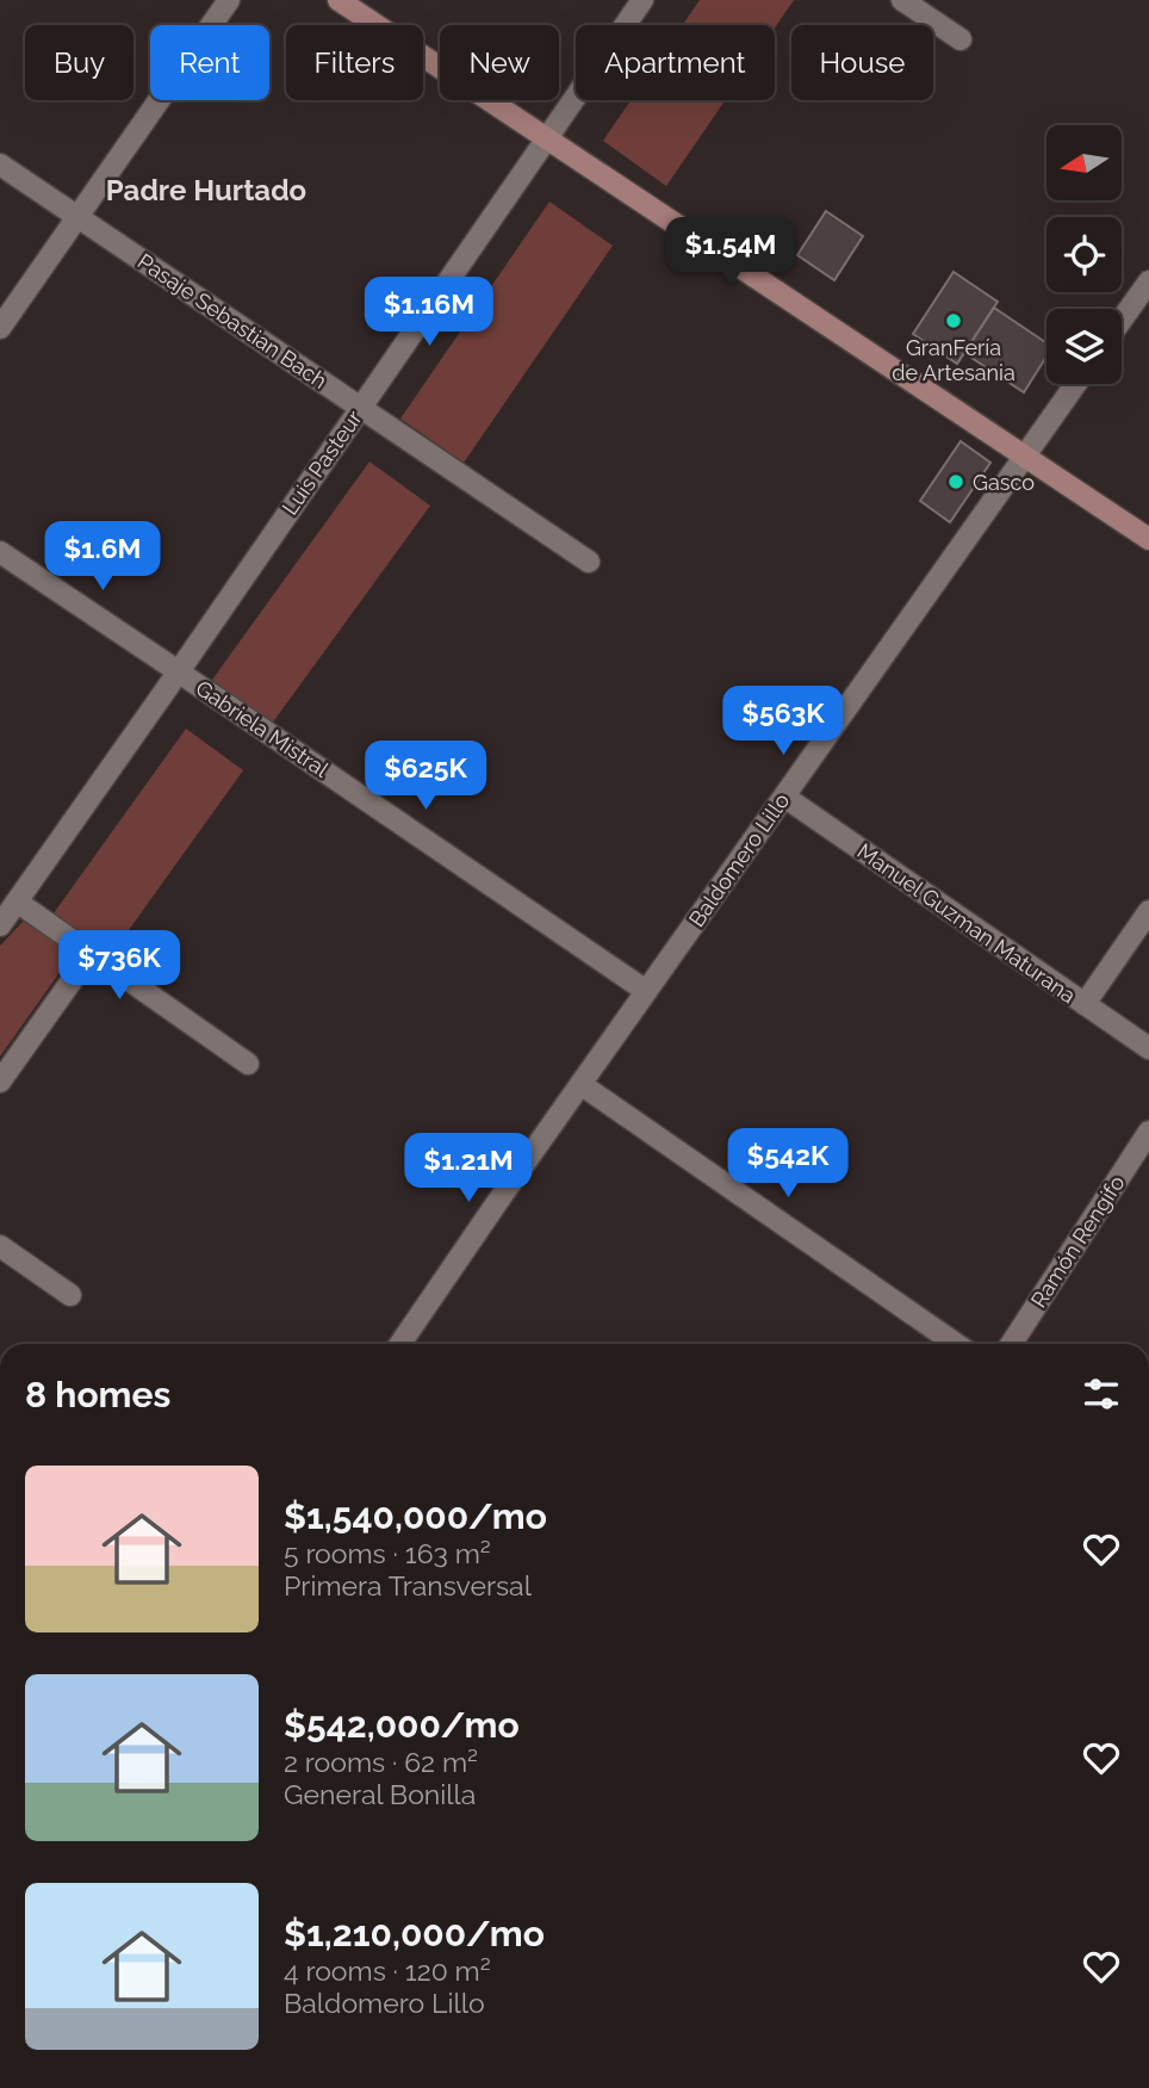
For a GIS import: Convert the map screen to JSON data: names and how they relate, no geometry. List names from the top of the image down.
{
  "streets": {
    "street": [
      "Pasaje Sebastian Bach",
      "Luis Pasteur",
      "Gabriela Mistral",
      "Baldomero Lillo",
      "Manuel Guzman Maturana",
      "Ramón Rengifo"
    ]
  },
  "crossings": [
    ["Pasaje Sebastian Bach", "Luis Pasteur"],
    ["Luis Pasteur", "Gabriela Mistral"],
    ["Gabriela Mistral", "Baldomero Lillo"],
    ["Baldomero Lillo", "Manuel Guzman Maturana"]
  ],
  "districts": ["Padre Hurtado"],
  "places": ["GranFería de Artesania", "Gasco"],
  "north": "left",
  "page": {
    "chip": [
      "Buy",
      "Rent",
      "Filters",
      "New",
      "Apartment",
      "House"
    ],
    "price": [
      "$1.54M",
      "$1.16M",
      "$1.6M",
      "$563K",
      "$625K",
      "$736K",
      "$542K",
      "$1.21M"
    ],
    "heading": "8 homes",
    "list": [
      {
        "name": "$1,540,000/mo",
        "note": "5 rooms · 163 m² · Primera Transversal"
      },
      {
        "name": "$542,000/mo",
        "note": "2 rooms · 62 m² · General Bonilla"
      },
      {
        "name": "$1,210,000/mo",
        "note": "4 rooms · 120 m² · Baldomero Lillo"
      }
    ]
  }
}
